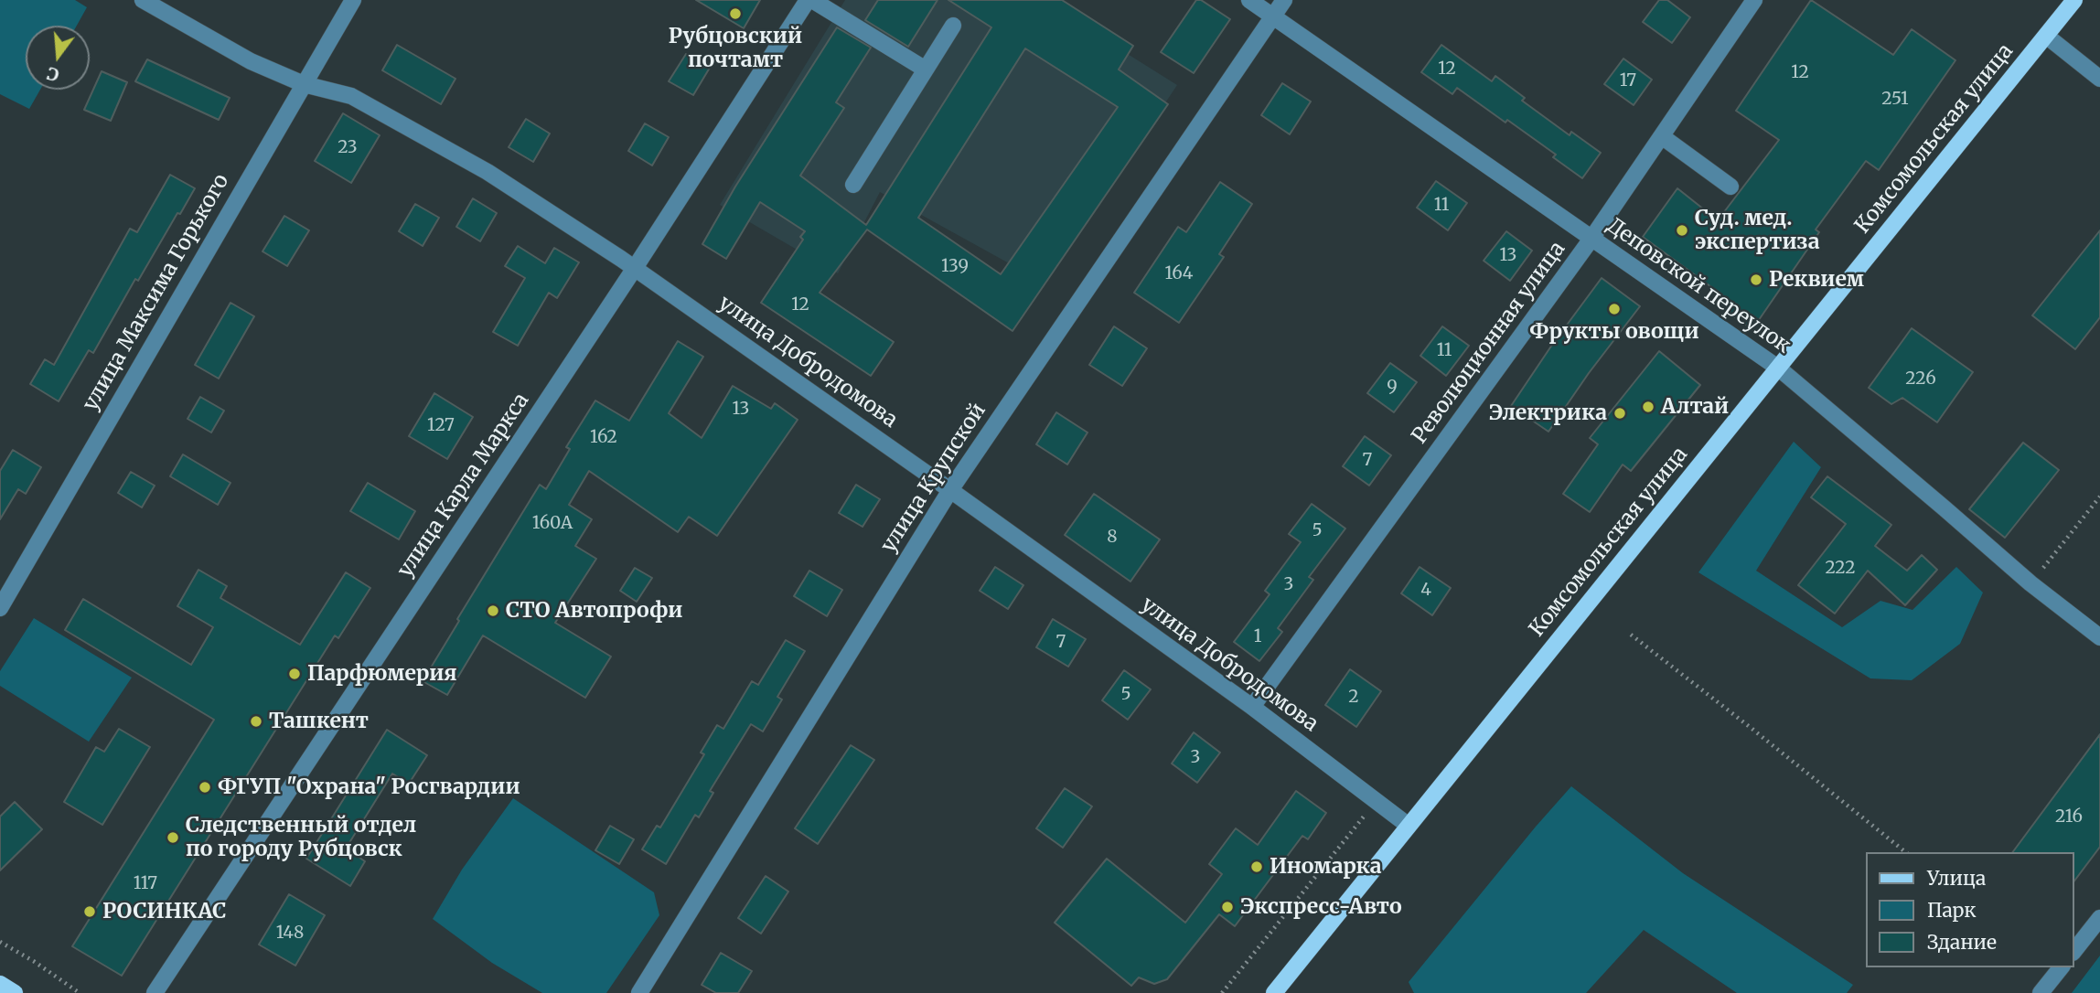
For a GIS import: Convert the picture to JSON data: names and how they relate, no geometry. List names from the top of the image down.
{
  "streets": {
    "main road": ["Комсомольская улица"],
    "street": [
      "Деповской переулок",
      "улица Максима Горького",
      "Революционная улица",
      "улица Добродомова",
      "улица Крупской",
      "улица Карла Маркса"
    ]
  },
  "crossings": [
    ["Комсомольская улица", "Деповской переулок"],
    ["Комсомольская улица", "улица Добродомова"],
    ["Деповской переулок", "Революционная улица"],
    ["Деповской переулок", "улица Крупской"],
    ["улица Максима Горького", "улица Добродомова"],
    ["Революционная улица", "улица Добродомова"],
    ["улица Добродомова", "улица Крупской"],
    ["улица Добродомова", "улица Карла Маркса"]
  ],
  "places": [
    "Рубцовский почтамт",
    "Суд. мед. экспертиза",
    "Реквием",
    "Фрукты овощи",
    "Алтай",
    "Электрика",
    "СТО Автопрофи",
    "Парфюмерия",
    "Ташкент",
    "ФГУП \"Охрана\" Росгвардии",
    "Следственный отдел по городу Рубцовск",
    "Иномарка",
    "Экспресс-Авто",
    "РОСИНКАС"
  ],
  "house_numbers": [
    "12",
    "12",
    "17",
    "251",
    "23",
    "11",
    "13",
    "139",
    "164",
    "12",
    "11",
    "226",
    "9",
    "13",
    "127",
    "162",
    "7",
    "160А",
    "5",
    "8",
    "222",
    "3",
    "4",
    "1",
    "7",
    "5",
    "2",
    "3",
    "216",
    "117",
    "148"
  ],
  "legend": ["Улица", "Парк", "Здание"],
  "north": "bottom"
}
